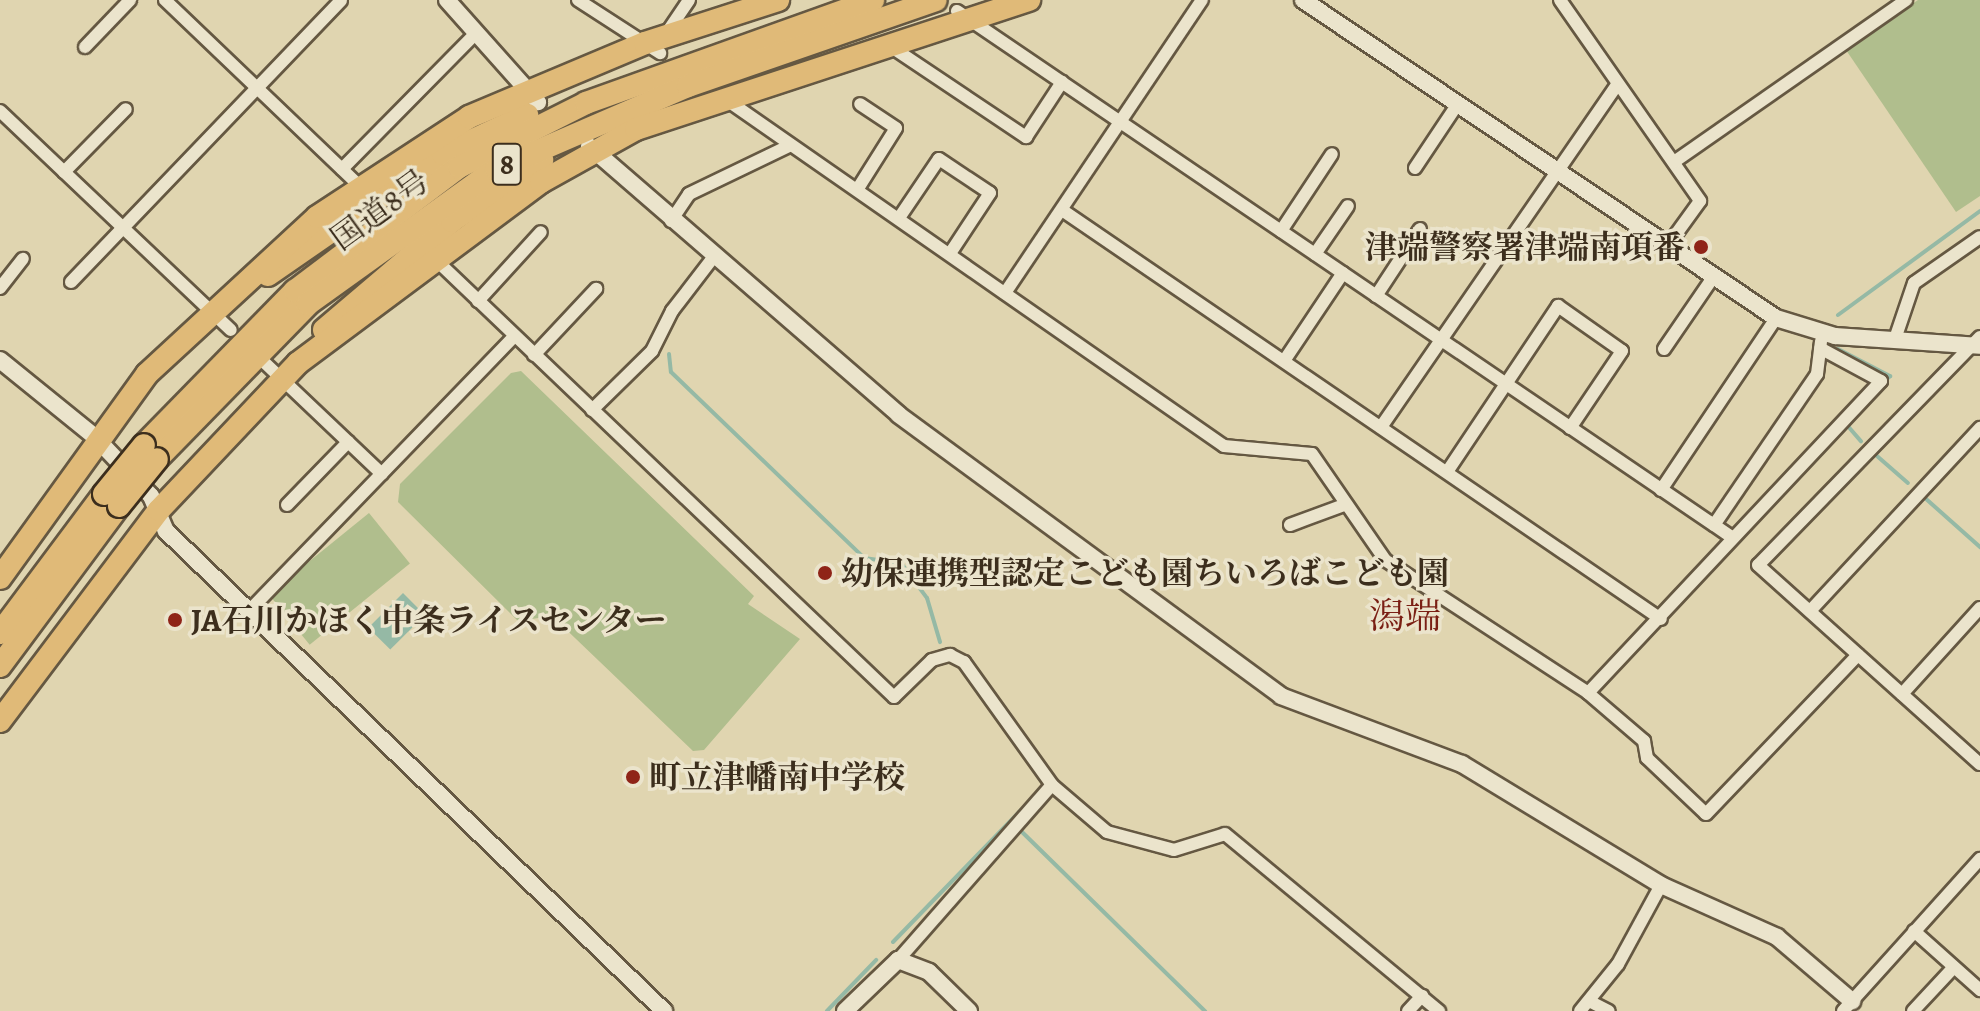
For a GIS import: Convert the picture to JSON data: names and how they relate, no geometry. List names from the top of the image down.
{
  "streets": {
    "highway": ["8", "国道8号"]
  },
  "crossings": [
    ["8", "国道8号"]
  ],
  "districts": ["潟端"],
  "places": [
    "津端警察署津端南項番",
    "幼保連携型認定こども園ちいろばこども園",
    "JA石川かほく中条ライスセンター",
    "町立津幡南中学校"
  ]
}
